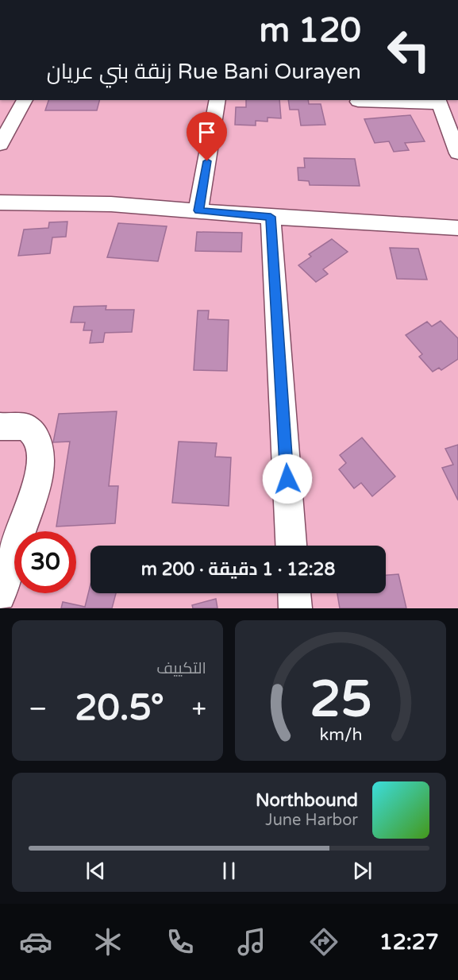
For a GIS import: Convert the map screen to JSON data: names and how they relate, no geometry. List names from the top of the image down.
{
  "page": {
    "turn": ["120 m", "Rue Bani Ourayen زنقة بني عريان"],
    "limit": "30",
    "trip": "12:28 · 1 دقيقة · 200 m",
    "tile": "التكييف",
    "heat": ["−", "20.5°", "+"],
    "song": ["Northbound", "June Harbor"],
    "tabs": "12:27",
    "gauge": ["25", "km/h"]
  }
}
